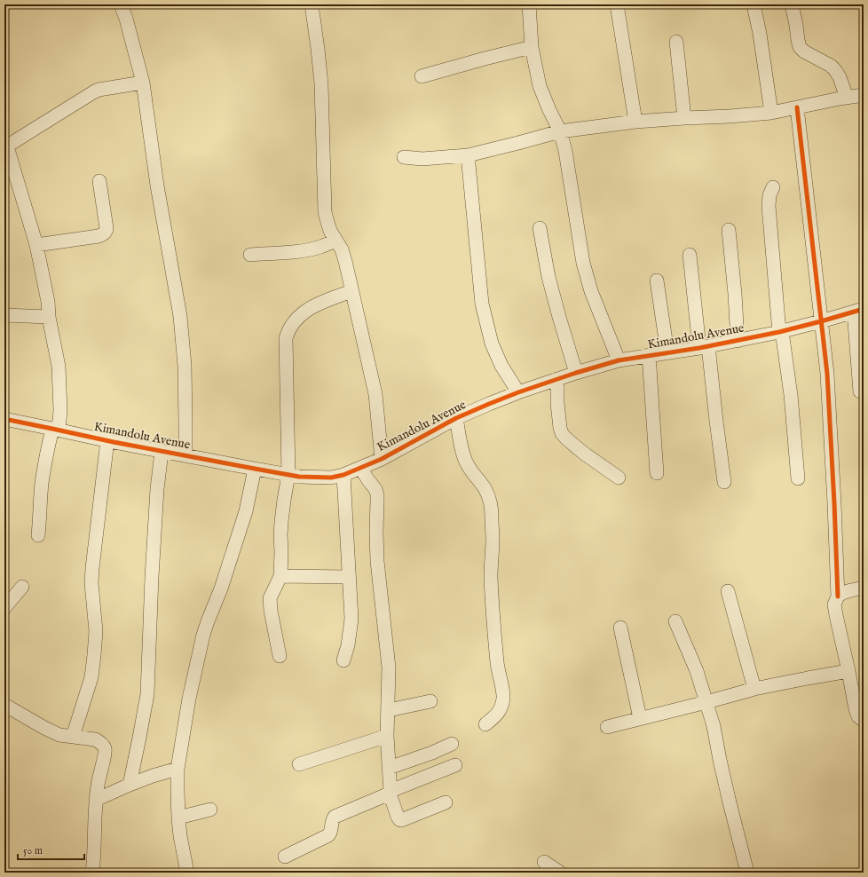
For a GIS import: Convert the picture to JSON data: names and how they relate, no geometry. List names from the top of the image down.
{
  "streets": {
    "street": ["Kimandolu Avenue"]
  },
  "scale_bar": "50 m"
}
